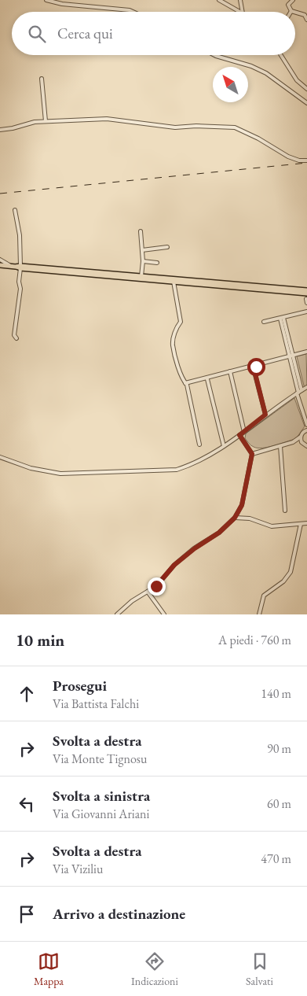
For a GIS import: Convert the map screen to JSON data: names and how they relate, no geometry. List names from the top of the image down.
{
  "north": "top left",
  "page": {
    "search": "Cerca qui",
    "heading": ["10 min", "A piedi · 760 m"],
    "list": [
      ["Prosegui", "Via Battista Falchi", "140 m"],
      ["Svolta a destra", "Via Monte Tignosu", "90 m"],
      ["Svolta a sinistra", "Via Giovanni Ariani", "60 m"],
      ["Svolta a destra", "Via Viziliu", "470 m"],
      "Arrivo a destinazione"
    ],
    "nav": ["Mappa", "Indicazioni", "Salvati"]
  }
}
